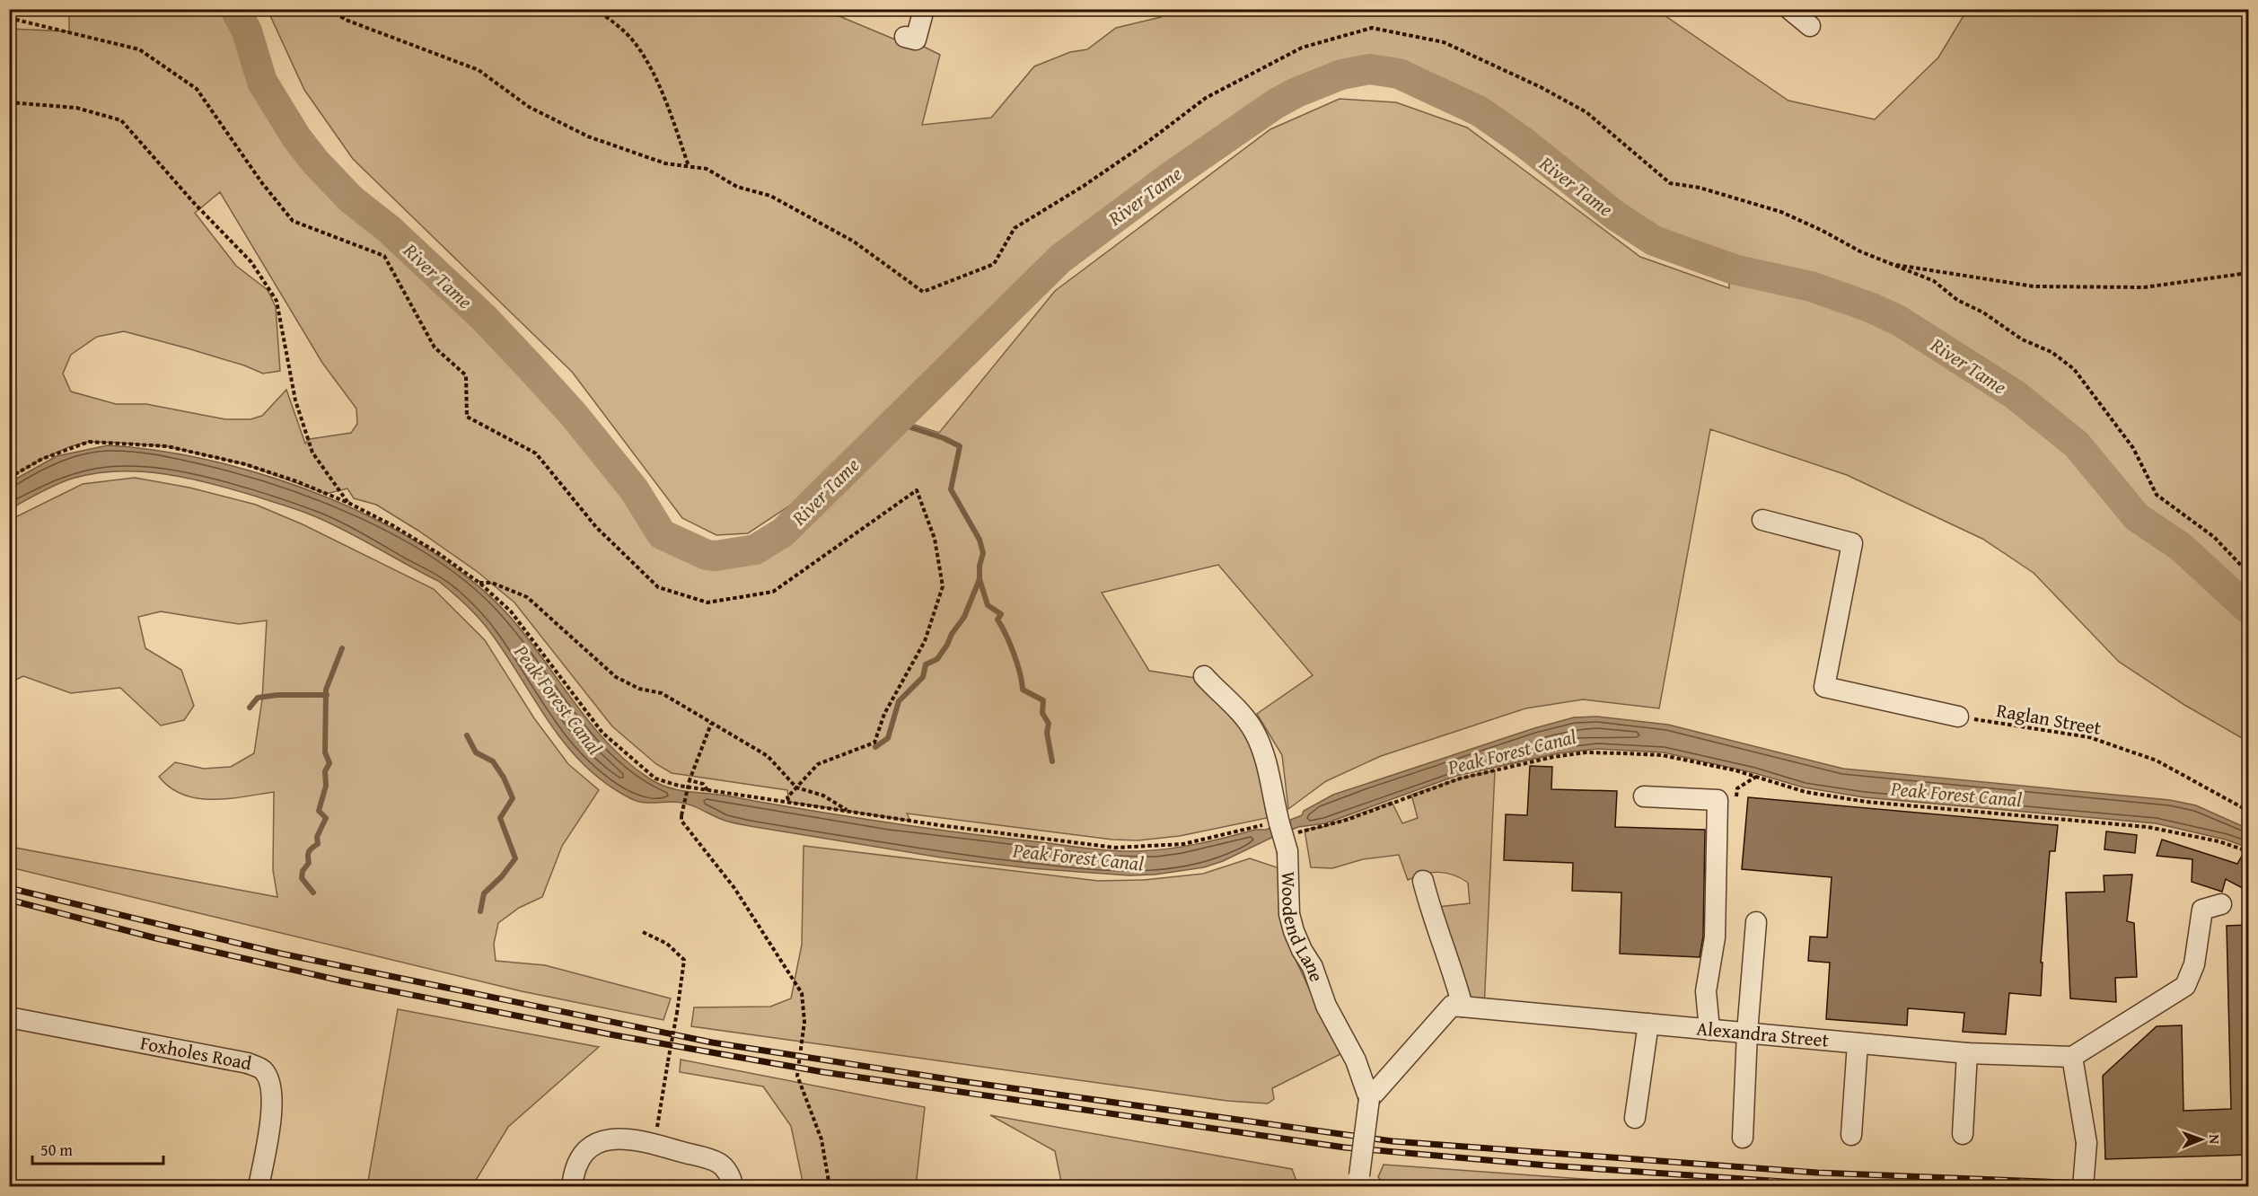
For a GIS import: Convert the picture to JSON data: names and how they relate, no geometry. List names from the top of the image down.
{
  "streets": {
    "street": ["Woodend Lane", "Alexandra Street", "Foxholes Road"],
    "path": ["Raglan Street"]
  },
  "water": ["River Tame", "Peak Forest Canal"],
  "scale_bar": "50 m",
  "north": "right"
}
